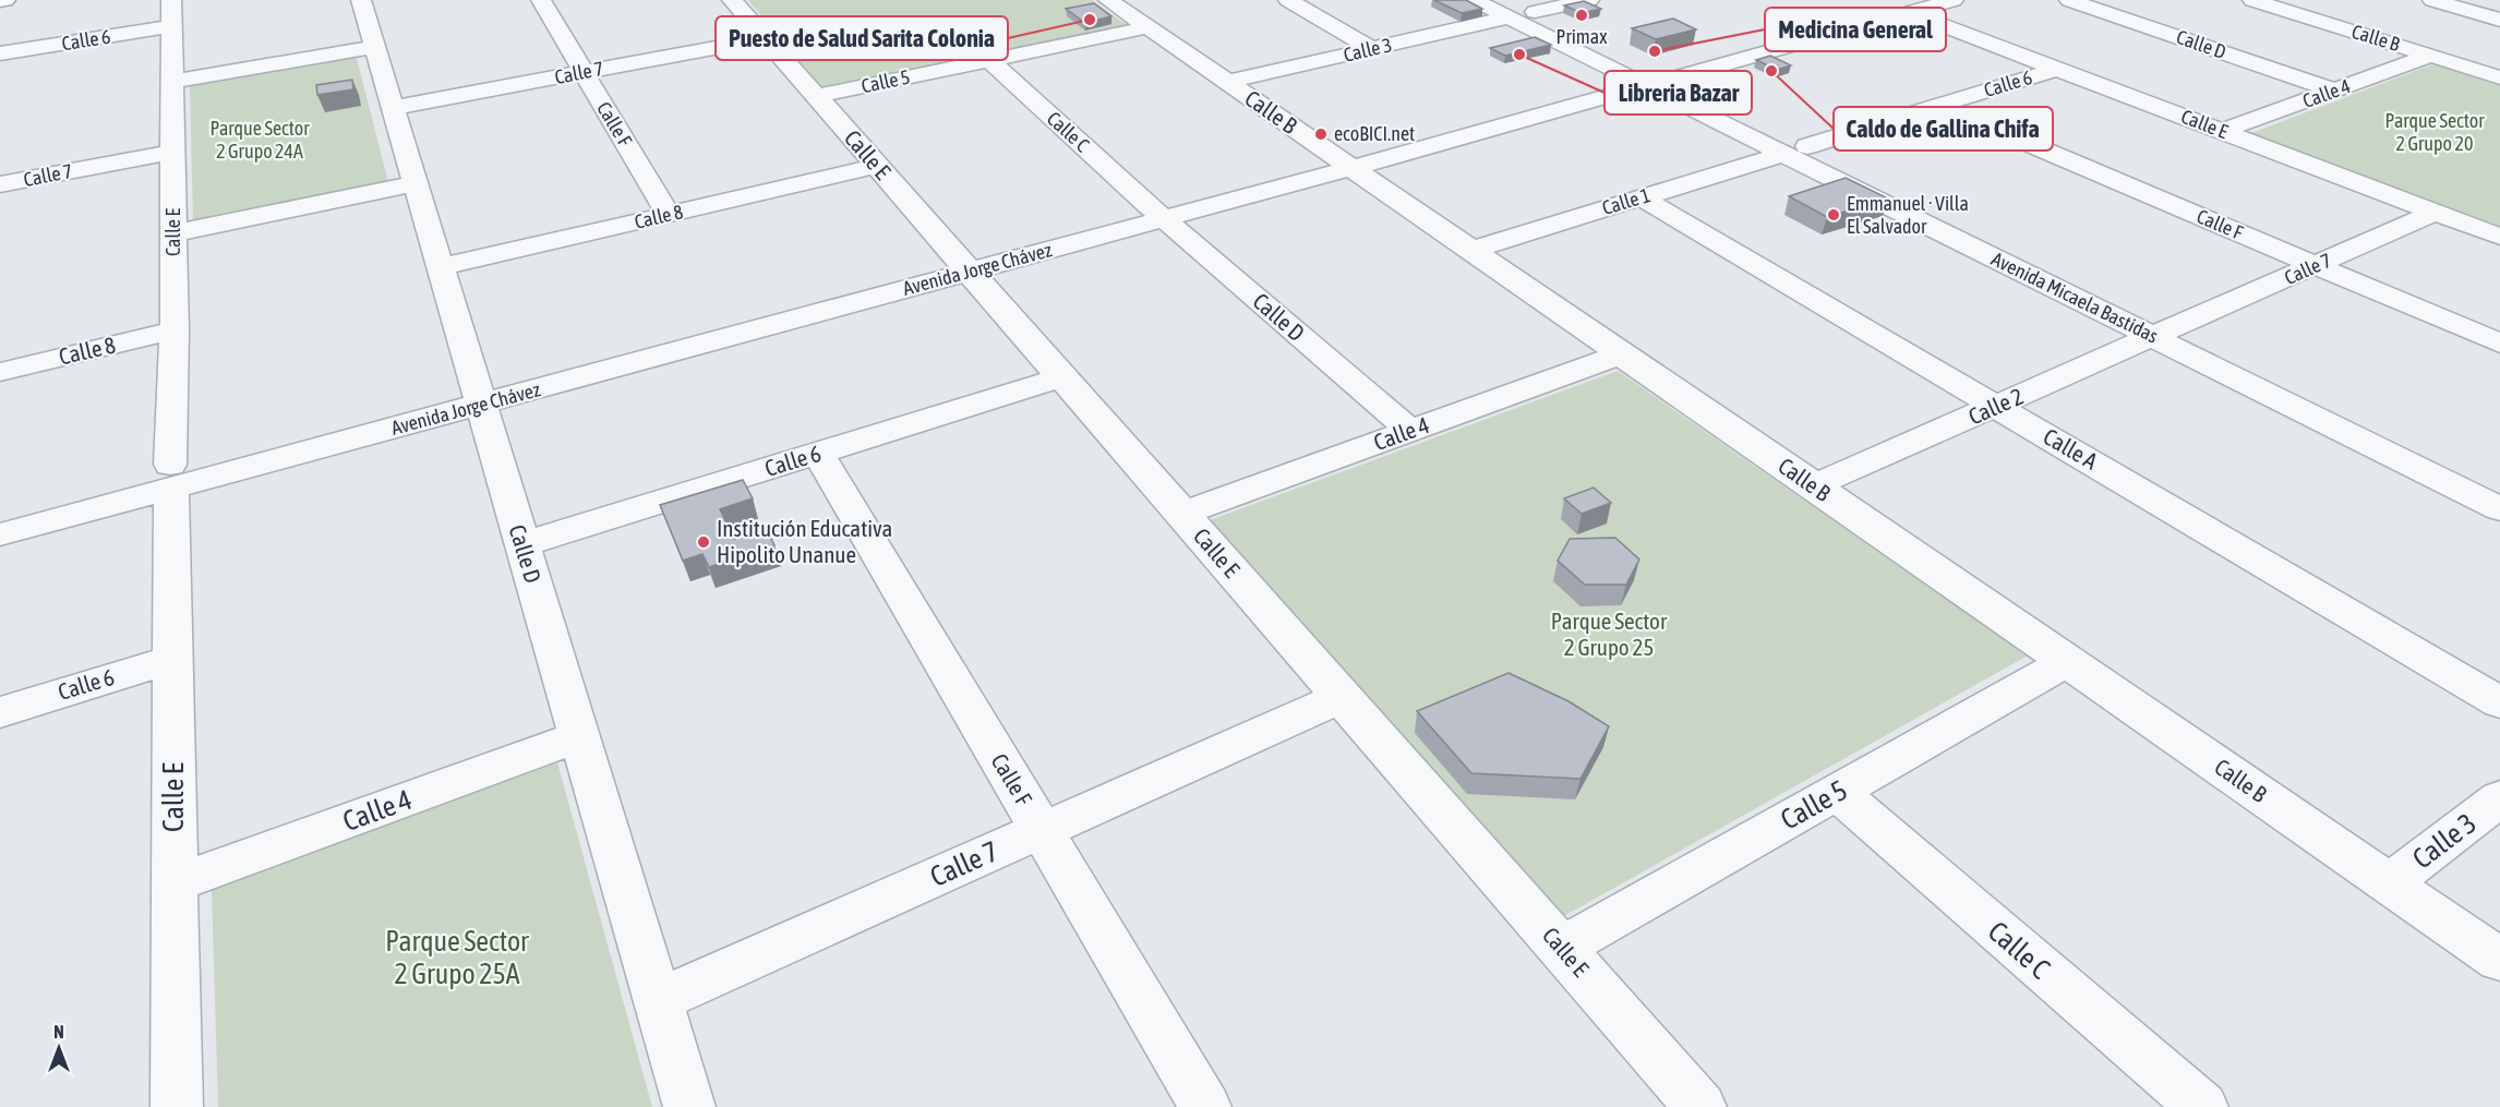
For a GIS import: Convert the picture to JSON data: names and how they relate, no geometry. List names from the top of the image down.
{
  "streets": {
    "street": [
      "Calle B",
      "Calle 6",
      "Calle D",
      "Calle 3",
      "Calle 7",
      "Calle 5",
      "Calle 4",
      "Calle F",
      "Calle E",
      "Calle C",
      "Calle 1",
      "Calle 8",
      "Avenida Jorge Chávez",
      "Avenida Micaela Bastidas",
      "Calle 2",
      "Calle A"
    ]
  },
  "crossings": [
    ["Calle B", "Calle 3"],
    ["Calle B", "Calle 5"],
    ["Calle B", "Calle 4"],
    ["Calle B", "Calle 1"],
    ["Calle B", "Avenida Jorge Chávez"],
    ["Calle B", "Calle 2"],
    ["Calle 6", "Calle D"],
    ["Calle 6", "Calle F"],
    ["Calle 6", "Calle E"],
    ["Calle 6", "Calle 1"],
    ["Calle 6", "Avenida Micaela Bastidas"],
    ["Calle D", "Calle 7"],
    ["Calle D", "Calle 4"],
    ["Calle D", "Calle C"],
    ["Calle D", "Calle 8"],
    ["Calle D", "Avenida Jorge Chávez"],
    ["Calle 3", "Avenida Micaela Bastidas"],
    ["Calle 7", "Calle F"],
    ["Calle 7", "Calle E"],
    ["Calle 7", "Avenida Micaela Bastidas"],
    ["Calle 7", "Calle 2"],
    ["Calle 5", "Calle E"],
    ["Calle 5", "Calle C"],
    ["Calle 4", "Calle E"],
    ["Calle F", "Calle 8"],
    ["Calle E", "Calle 8"],
    ["Calle E", "Avenida Jorge Chávez"],
    ["Calle C", "Avenida Jorge Chávez"],
    ["Calle 1", "Avenida Micaela Bastidas"],
    ["Calle 1", "Calle A"],
    ["Avenida Jorge Chávez", "Avenida Micaela Bastidas"],
    ["Avenida Micaela Bastidas", "Calle 2"],
    ["Calle 2", "Calle A"]
  ],
  "parks": [
    "Parque Sector 2 Grupo 20",
    "Parque Sector 2 Grupo 24A",
    "Parque Sector 2 Grupo 25",
    "Parque Sector 2 Grupo 25A"
  ],
  "places": [
    "Primax",
    "Puesto de Salud Sarita Colonia",
    "Medicina General",
    "Libreria Bazar",
    "Caldo de Gallina Chifa",
    "ecoBICI.net",
    "Emmanuel · Villa El Salvador",
    "Institución Educativa Hipolito Unanue"
  ],
  "north": "top"
}
